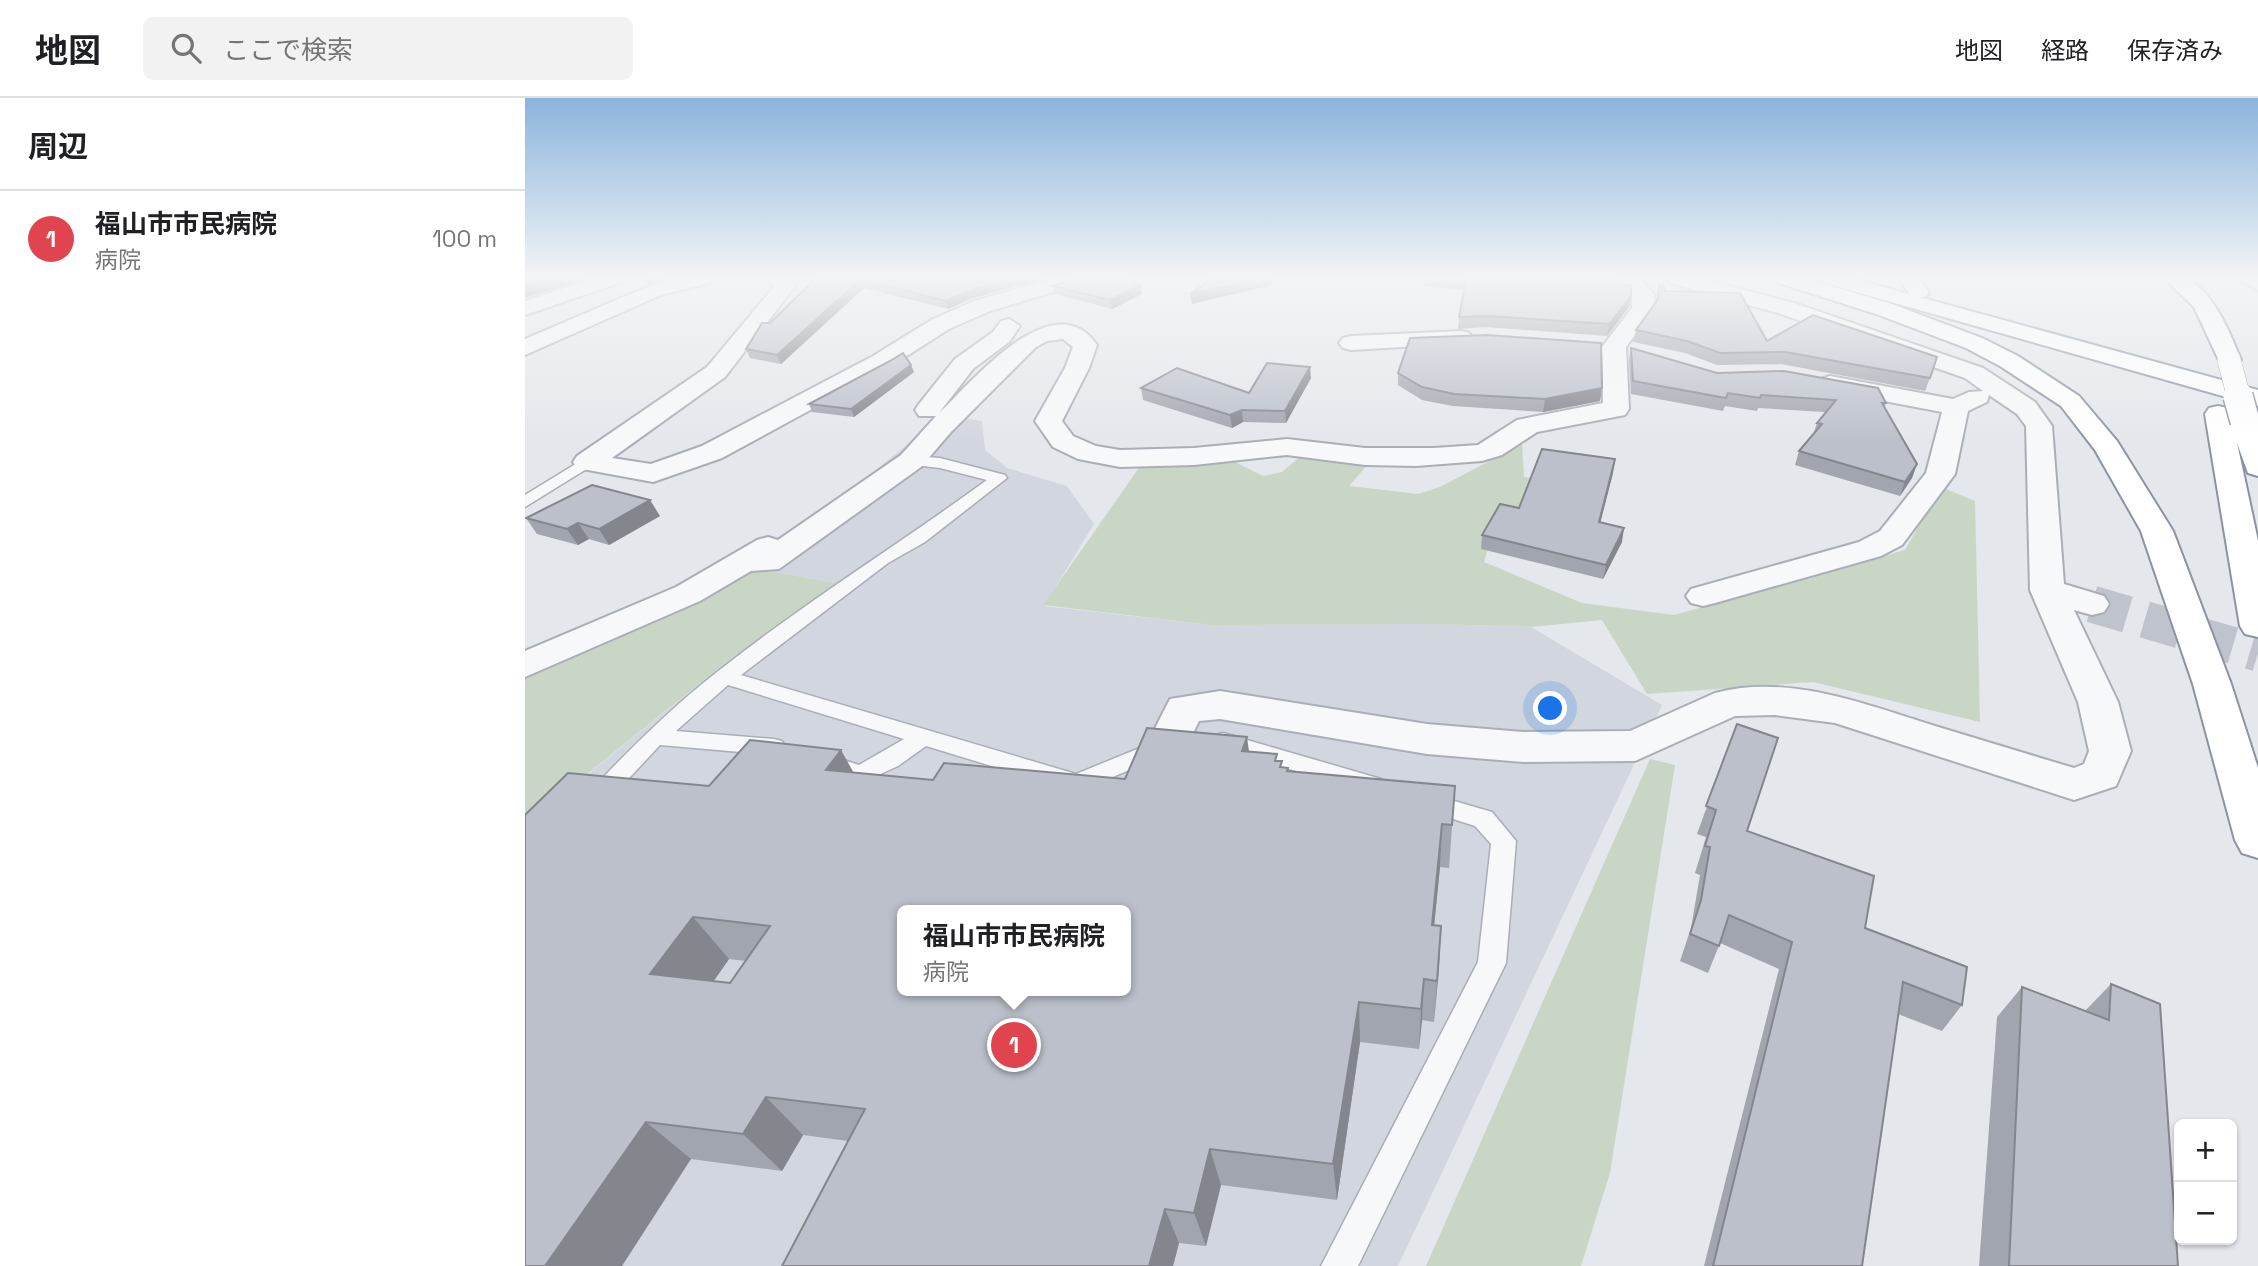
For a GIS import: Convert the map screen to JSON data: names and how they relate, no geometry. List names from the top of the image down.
{
  "page": {
    "header": "地図",
    "search": "ここで検索",
    "nav": ["地図", "経路", "保存済み"],
    "heading": "周辺",
    "list": [
      {
        "mark": "1",
        "name": "福山市市民病院",
        "note": "病院",
        "value": "100 m"
      }
    ],
    "popup": ["福山市市民病院", "病院"],
    "pins": "1",
    "map_buttons": ["+", "−"]
  }
}
